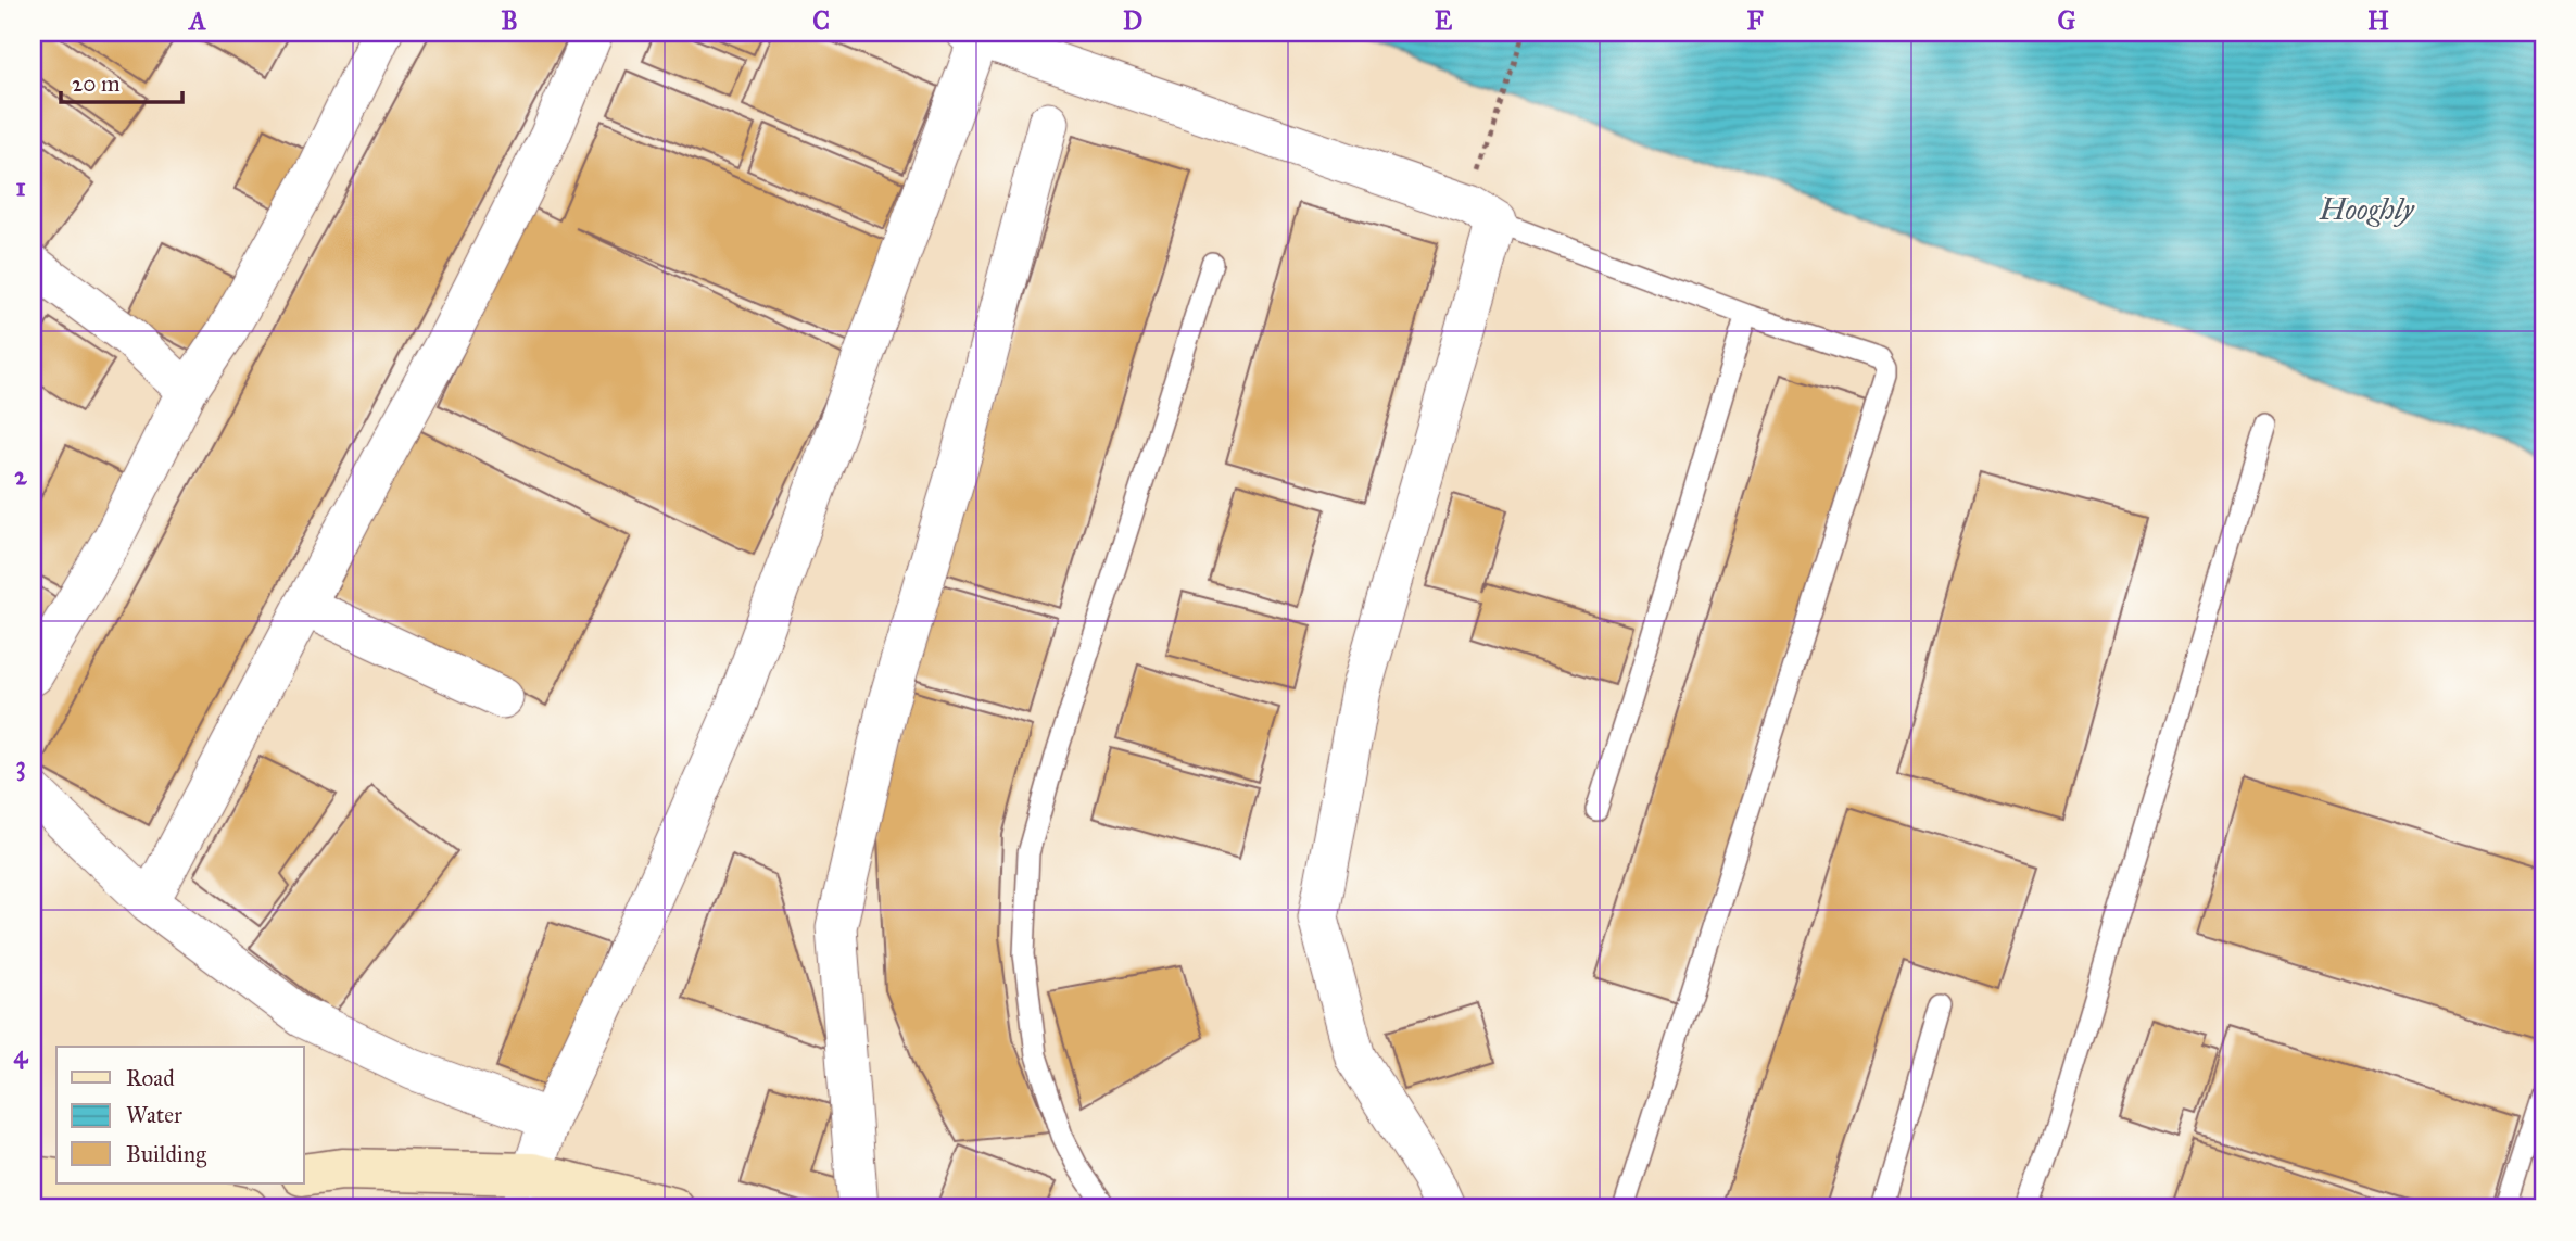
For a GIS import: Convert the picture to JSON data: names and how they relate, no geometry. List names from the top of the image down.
{
  "water": ["Hooghly"],
  "legend": ["Road", "Water", "Building"],
  "scale_bar": "20 m",
  "grid": {
    "columns": [
      "A",
      "B",
      "C",
      "D",
      "E",
      "F",
      "G",
      "H"
    ],
    "rows": [
      "1",
      "2",
      "3",
      "4"
    ]
  }
}
